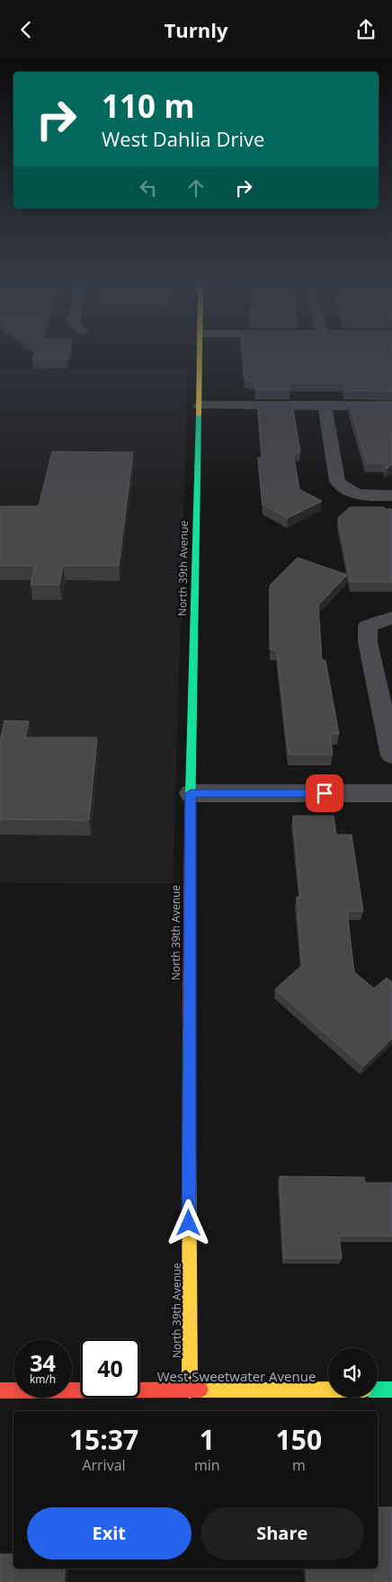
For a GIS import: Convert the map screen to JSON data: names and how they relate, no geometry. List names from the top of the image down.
{
  "streets": {
    "street": ["North 39th Avenue", "West Sweetwater Avenue"]
  },
  "crossings": [
    ["North 39th Avenue", "West Sweetwater Avenue"]
  ],
  "page": {
    "header": "Turnly",
    "turn": ["110 m", "West Dahlia Drive"],
    "speed": "34 km/h",
    "limit": "40",
    "eta": [
      "15:37",
      "Arrival",
      "1",
      "min",
      "150",
      "m"
    ],
    "buttons": ["Exit", "Share"]
  }
}
